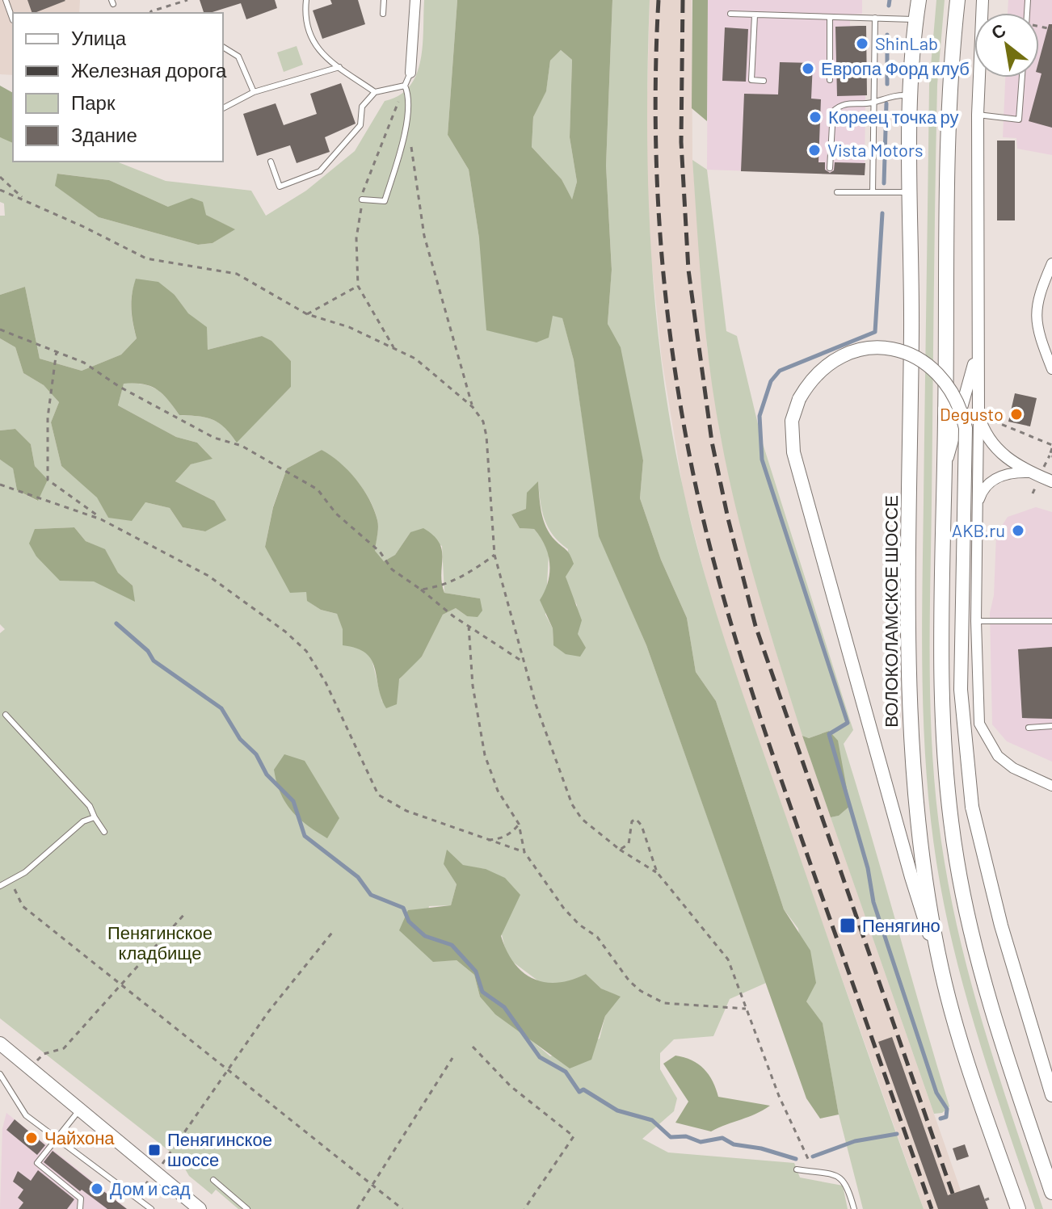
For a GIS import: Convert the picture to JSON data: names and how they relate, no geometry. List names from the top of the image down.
{
  "streets": {
    "main road": ["ВОЛОКОЛАМСКОЕ ШОССЕ"]
  },
  "parks": ["Пенягинское кладбище"],
  "places": {
    "other": [
      "ShinLab",
      "Европа Форд клуб",
      "Кореец точка ру",
      "Vista Motors",
      "Degusto",
      "AKB.ru",
      "Чайхона",
      "Дом и сад"
    ],
    "transit": ["Пенягино", "Пенягинское шоссе"]
  },
  "legend": [
    "Улица",
    "Железная дорога",
    "Парк",
    "Здание"
  ],
  "north": "top left"
}
